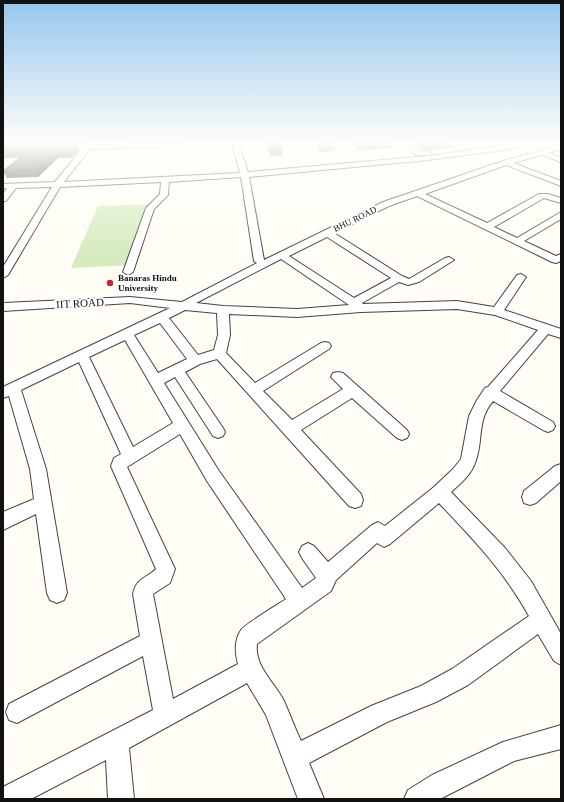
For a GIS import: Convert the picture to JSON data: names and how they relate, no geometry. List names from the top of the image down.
{
  "streets": {
    "street": ["BHU ROAD", "IIT ROAD"]
  },
  "crossings": [
    ["BHU ROAD", "IIT ROAD"]
  ],
  "places": ["Banaras Hindu University"]
}
